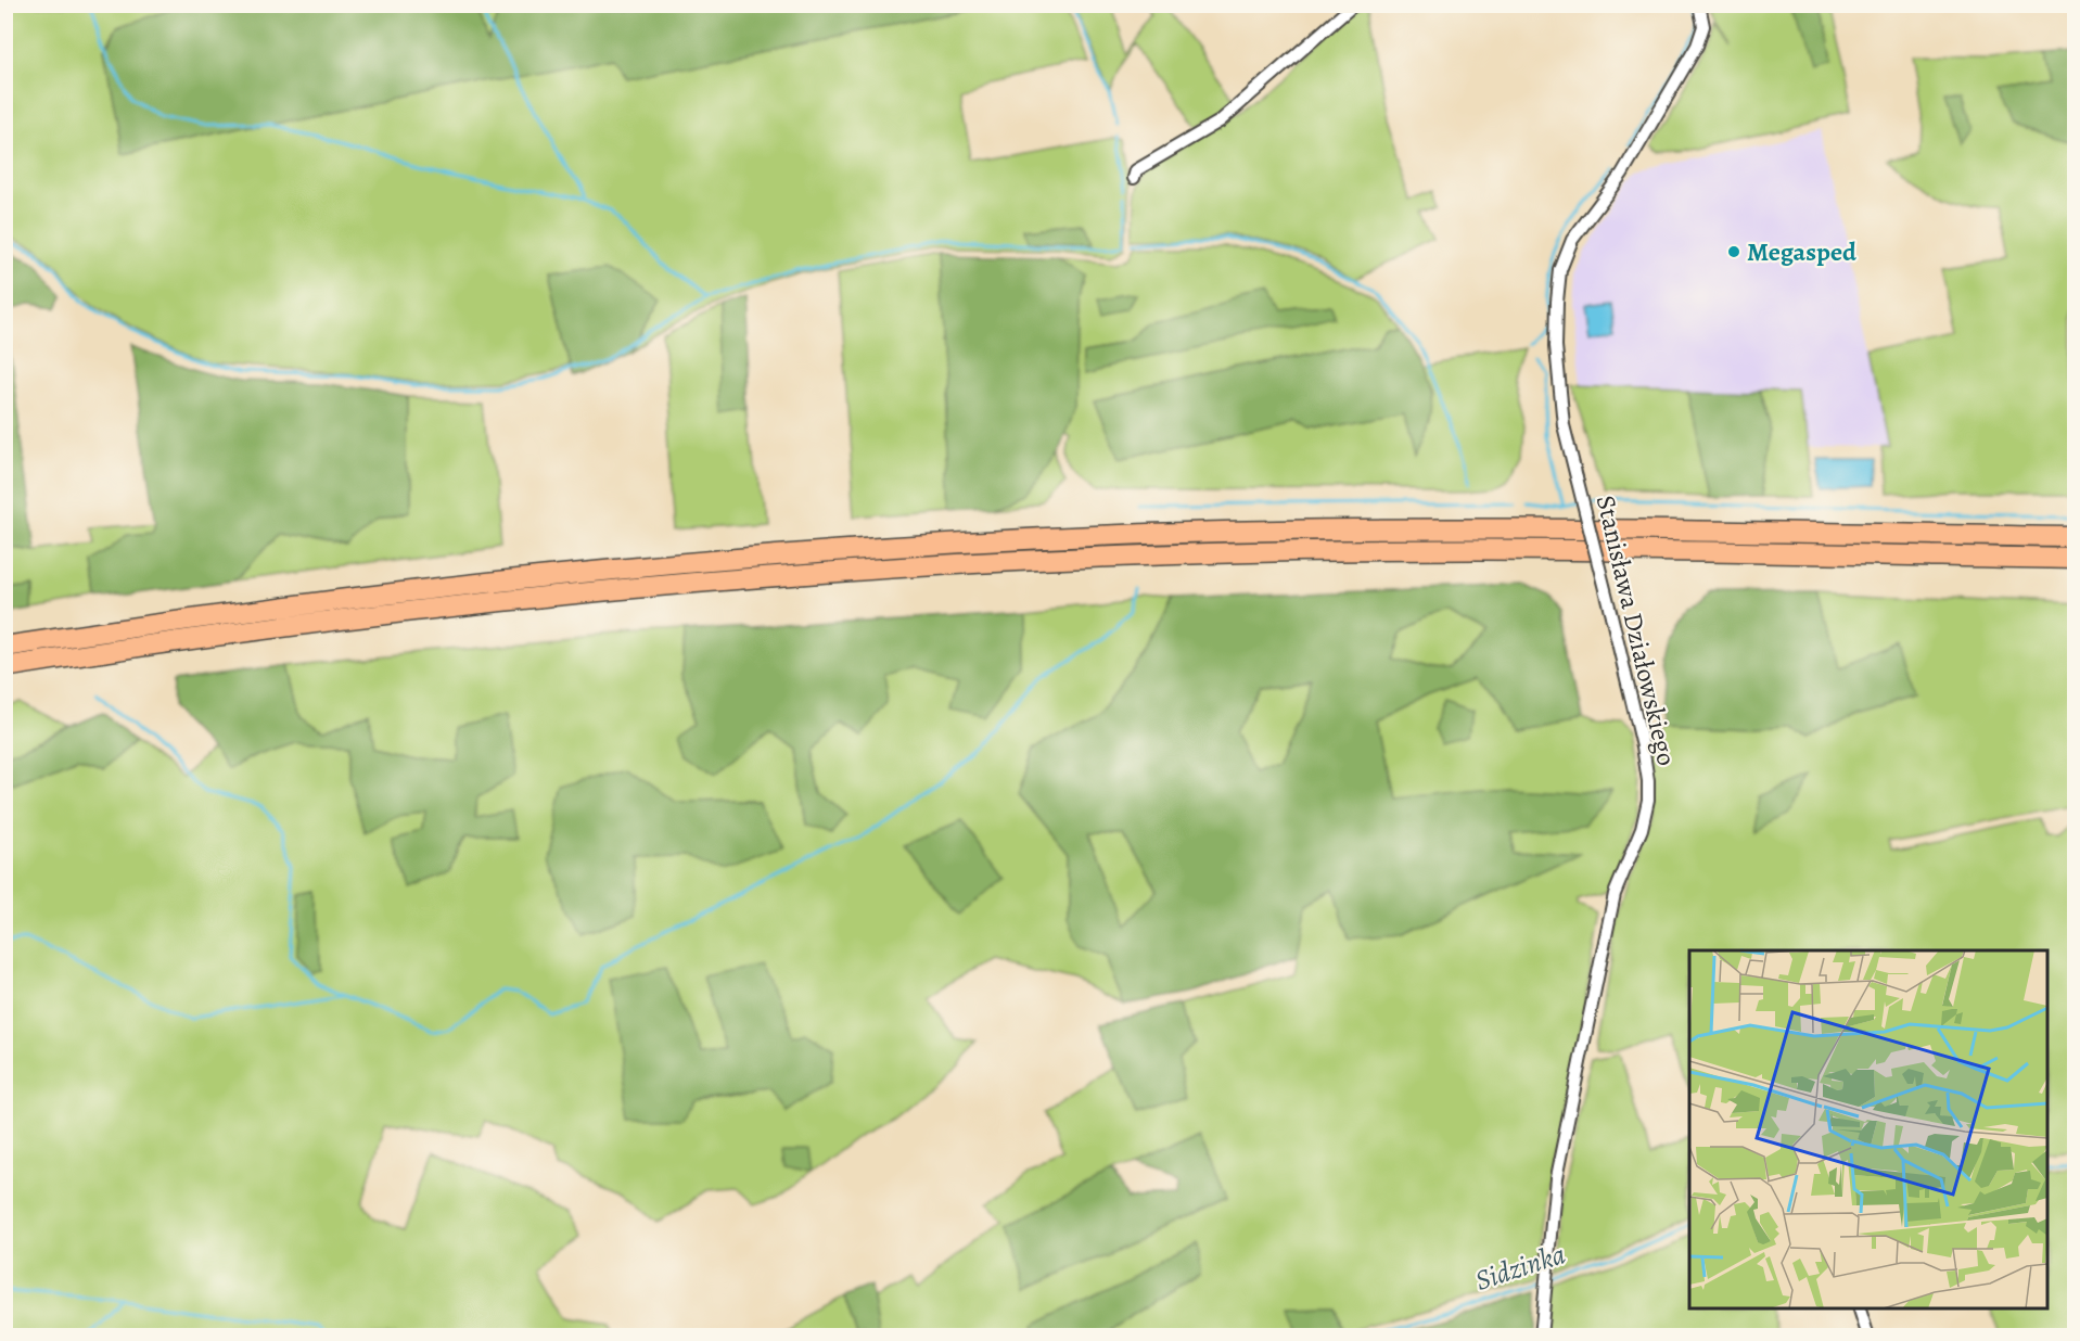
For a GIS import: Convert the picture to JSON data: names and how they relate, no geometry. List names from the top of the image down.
{
  "streets": {
    "street": ["Stanisława Działowskiego"]
  },
  "water": ["Sidzinka"],
  "places": ["Megasped"]
}
